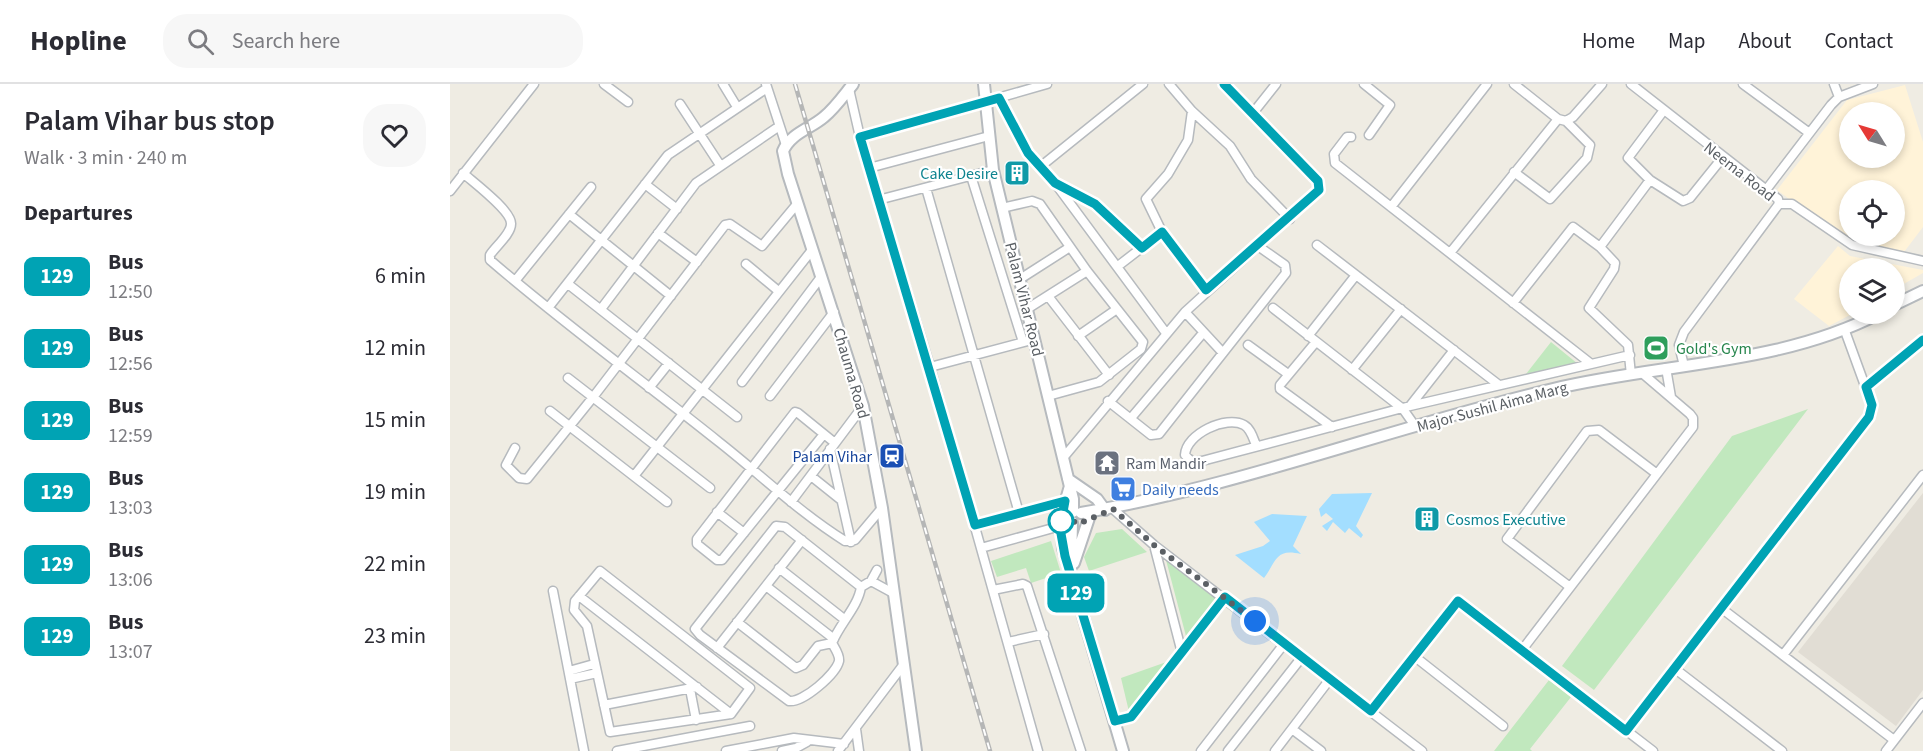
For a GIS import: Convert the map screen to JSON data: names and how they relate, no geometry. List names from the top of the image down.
{
  "streets": {
    "street": [
      "Neema Road",
      "Palam Vihar Road",
      "Chauma Road",
      "Major Sushil Aima Marg"
    ]
  },
  "crossings": [
    ["Palam Vihar Road", "Major Sushil Aima Marg"]
  ],
  "places": {
    "building": ["Cake Desire", "Cosmos Executive"],
    "sports": ["Gold's Gym"],
    "station": ["Palam Vihar"],
    "temple": ["Ram Mandir"],
    "supermarket": ["Daily needs"]
  },
  "lines": ["bus line 129"],
  "north": "top left",
  "page": {
    "header": "Hopline",
    "search": "Search here",
    "nav": [
      "Home",
      "Map",
      "About",
      "Contact"
    ],
    "heading": [
      ["Palam Vihar bus stop", "Walk · 3 min · 240 m"],
      "Departures"
    ],
    "on_map": "129",
    "list": [
      {
        "mark": "129",
        "name": "Bus",
        "note": "12:50",
        "value": "6 min"
      },
      {
        "mark": "129",
        "name": "Bus",
        "note": "12:56",
        "value": "12 min"
      },
      {
        "mark": "129",
        "name": "Bus",
        "note": "12:59",
        "value": "15 min"
      },
      {
        "mark": "129",
        "name": "Bus",
        "note": "13:03",
        "value": "19 min"
      },
      {
        "mark": "129",
        "name": "Bus",
        "note": "13:06",
        "value": "22 min"
      },
      {
        "mark": "129",
        "name": "Bus",
        "note": "13:07",
        "value": "23 min"
      }
    ]
  }
}
